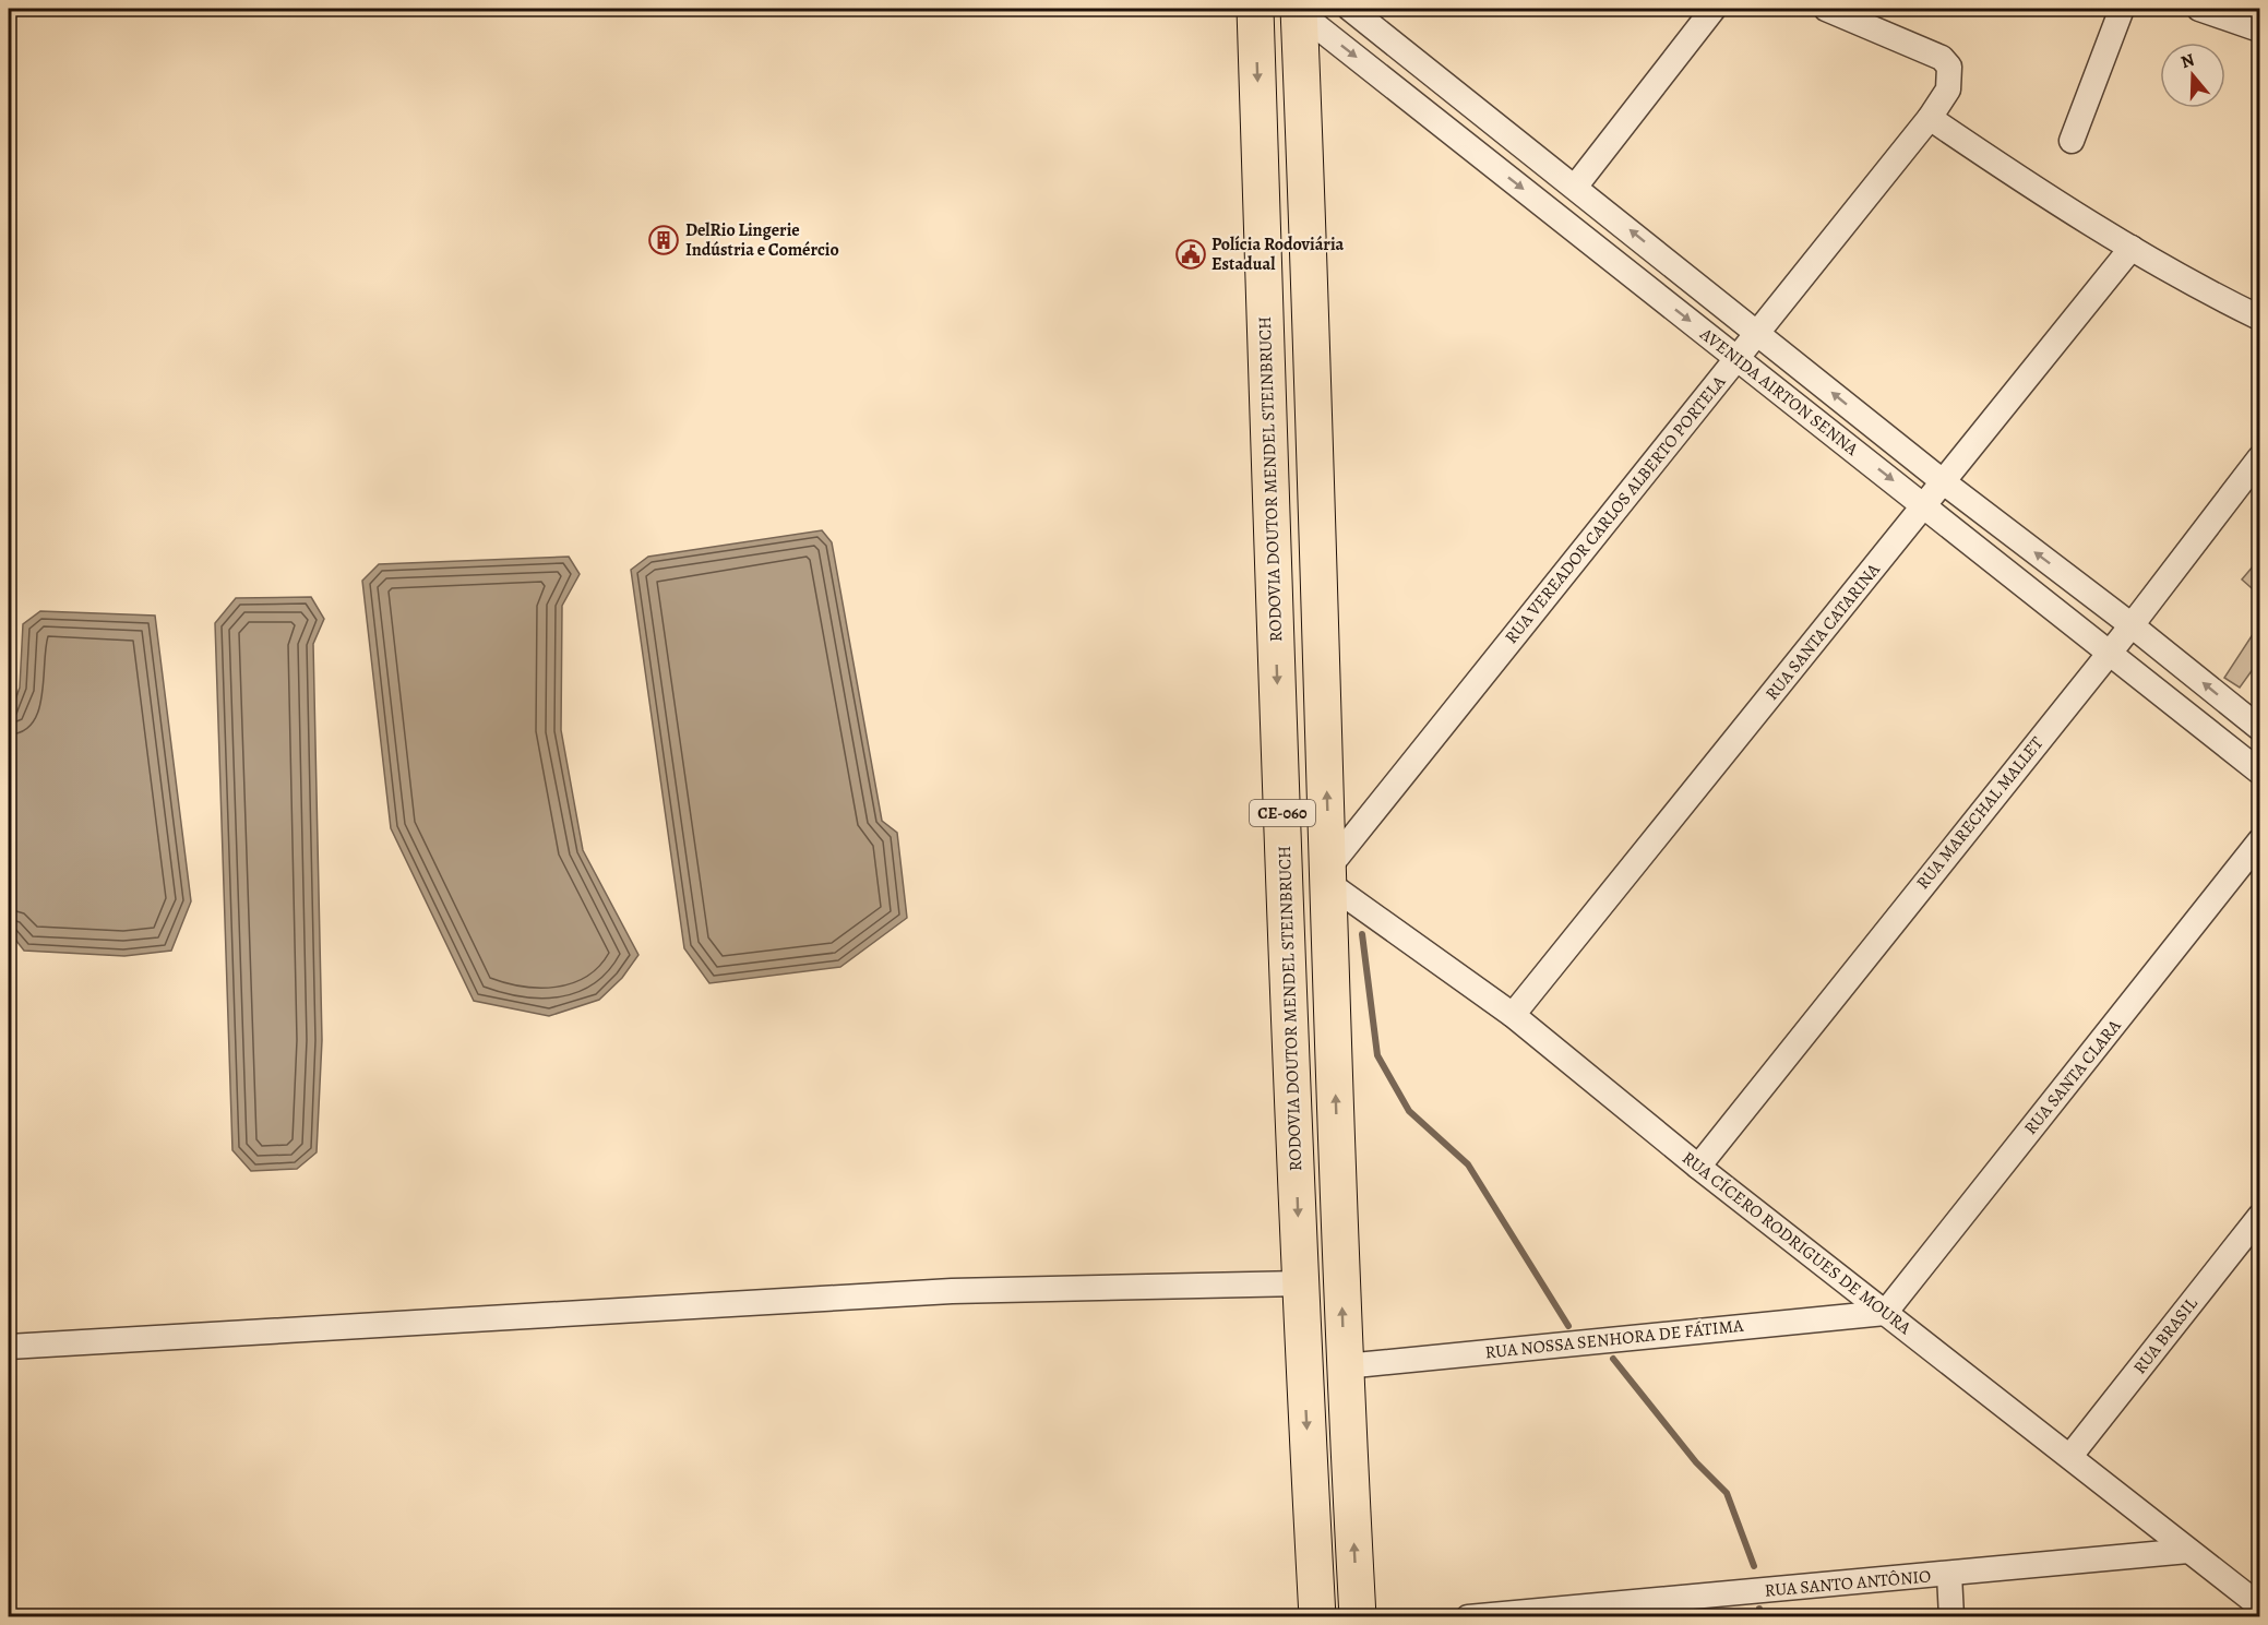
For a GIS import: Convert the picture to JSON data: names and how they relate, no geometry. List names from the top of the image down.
{
  "streets": {
    "highway": ["RODOVIA DOUTOR MENDEL STEINBRUCH", "CE-060"],
    "street": [
      "AVENIDA AIRTON SENNA",
      "RUA VEREADOR CARLOS ALBERTO PORTELA",
      "RUA SANTA CATARINA",
      "RUA MARECHAL MALLET",
      "RUA SANTA CLARA",
      "RUA CÍCERO RODRIGUES DE MOURA",
      "RUA BRASIL",
      "RUA NOSSA SENHORA DE FÁTIMA",
      "RUA SANTO ANTÔNIO"
    ]
  },
  "crossings": [
    ["AVENIDA AIRTON SENNA", "RUA VEREADOR CARLOS ALBERTO PORTELA"],
    ["AVENIDA AIRTON SENNA", "RUA SANTA CATARINA"],
    ["AVENIDA AIRTON SENNA", "CE-060"],
    ["AVENIDA AIRTON SENNA", "RUA MARECHAL MALLET"],
    ["RUA VEREADOR CARLOS ALBERTO PORTELA", "CE-060"],
    ["RUA VEREADOR CARLOS ALBERTO PORTELA", "RUA CÍCERO RODRIGUES DE MOURA"],
    ["RUA SANTA CATARINA", "RUA CÍCERO RODRIGUES DE MOURA"],
    ["CE-060", "RUA CÍCERO RODRIGUES DE MOURA"],
    ["CE-060", "RUA NOSSA SENHORA DE FÁTIMA"],
    ["RUA MARECHAL MALLET", "RUA CÍCERO RODRIGUES DE MOURA"],
    ["RUA SANTA CLARA", "RUA CÍCERO RODRIGUES DE MOURA"],
    ["RUA SANTA CLARA", "RUA NOSSA SENHORA DE FÁTIMA"],
    ["RUA CÍCERO RODRIGUES DE MOURA", "RUA BRASIL"],
    ["RUA CÍCERO RODRIGUES DE MOURA", "RUA NOSSA SENHORA DE FÁTIMA"],
    ["RUA CÍCERO RODRIGUES DE MOURA", "RUA SANTO ANTÔNIO"]
  ],
  "places": {
    "building": ["DelRio Lingerie Indústria e Comércio"],
    "public building": ["Polícia Rodoviária Estadual"]
  },
  "north": "top"
}
